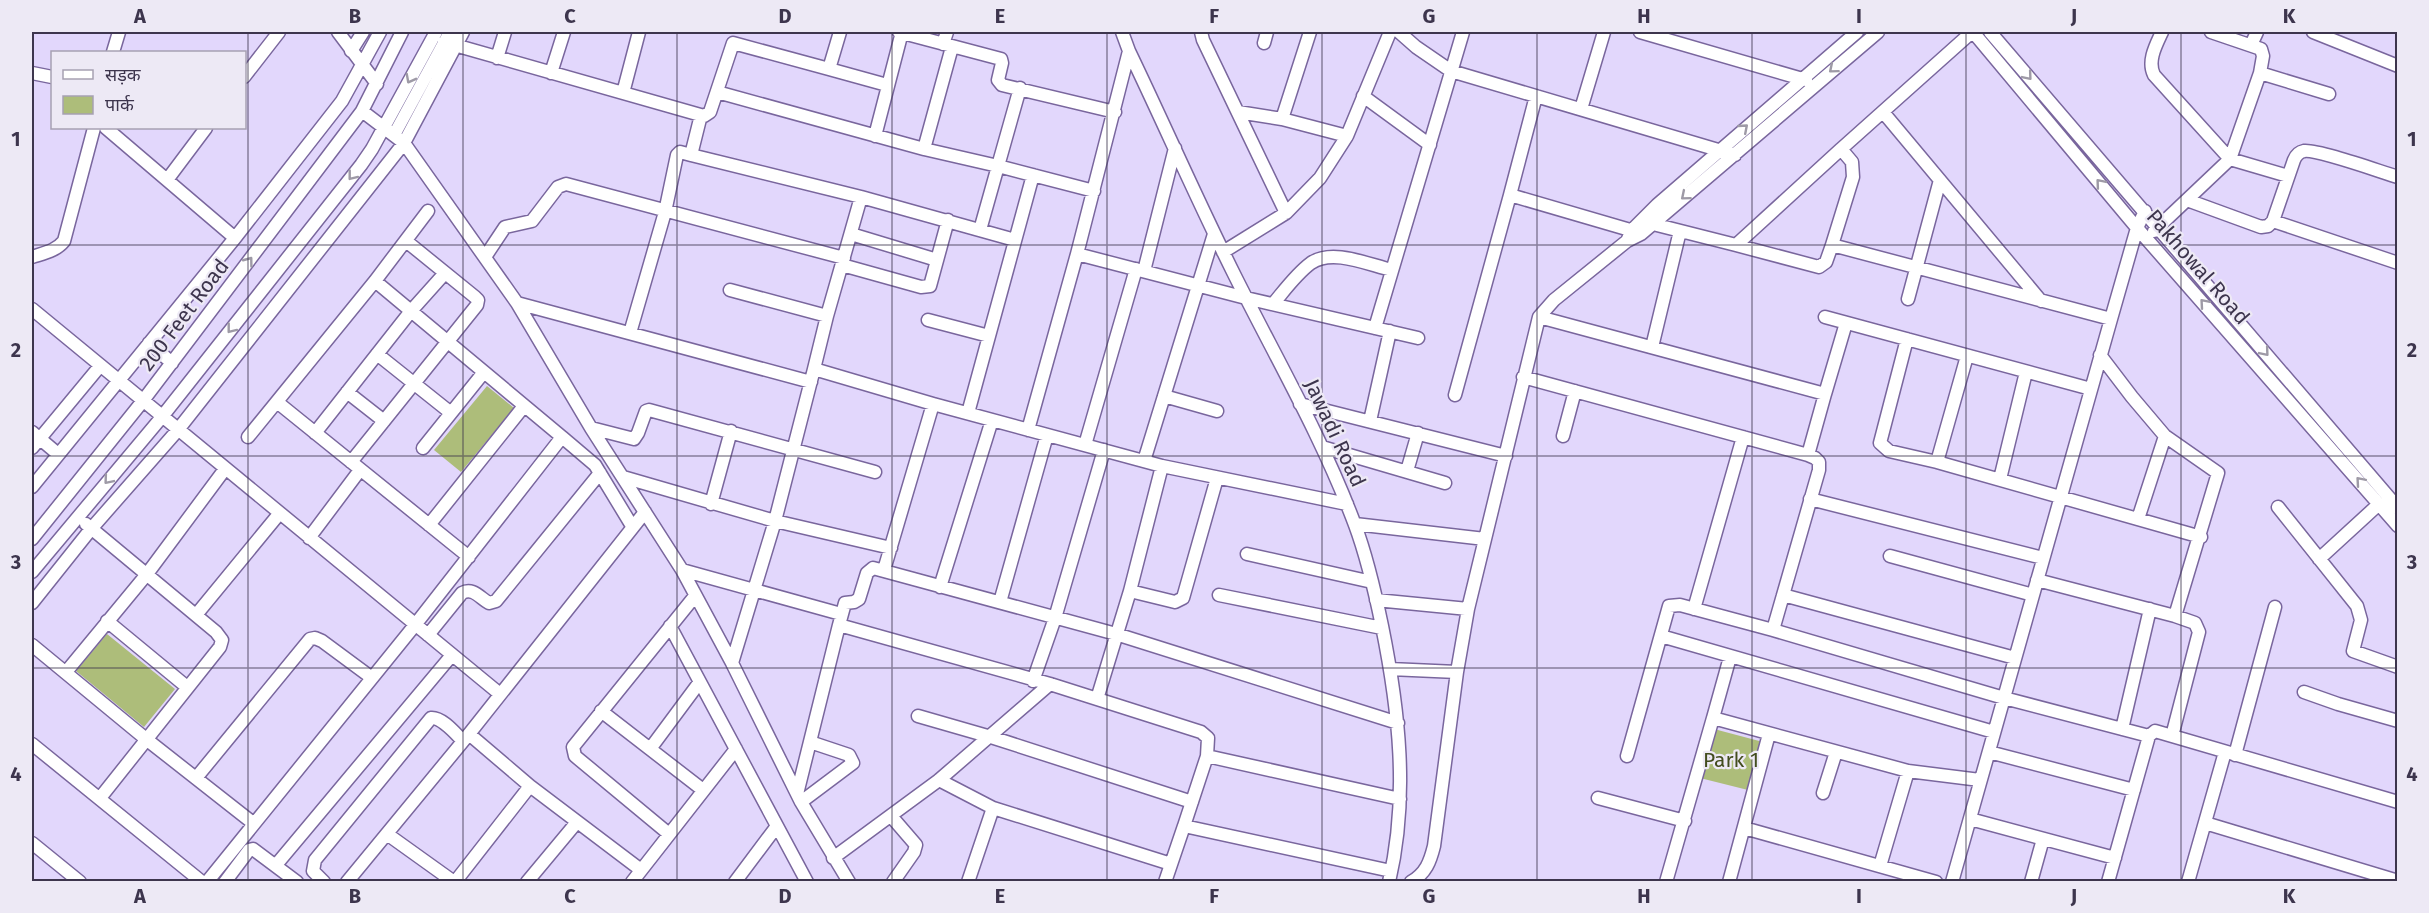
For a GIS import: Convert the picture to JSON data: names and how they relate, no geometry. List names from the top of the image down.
{
  "streets": {
    "street": ["Pakhowal Road", "200 Feet Road", "Jawadi Road"]
  },
  "parks": ["Park 1"],
  "legend": ["सड़क", "पार्क"],
  "grid": {
    "columns": [
      "A",
      "B",
      "C",
      "D",
      "E",
      "F",
      "G",
      "H",
      "I",
      "J",
      "K"
    ],
    "rows": [
      "1",
      "2",
      "3",
      "4"
    ]
  }
}
